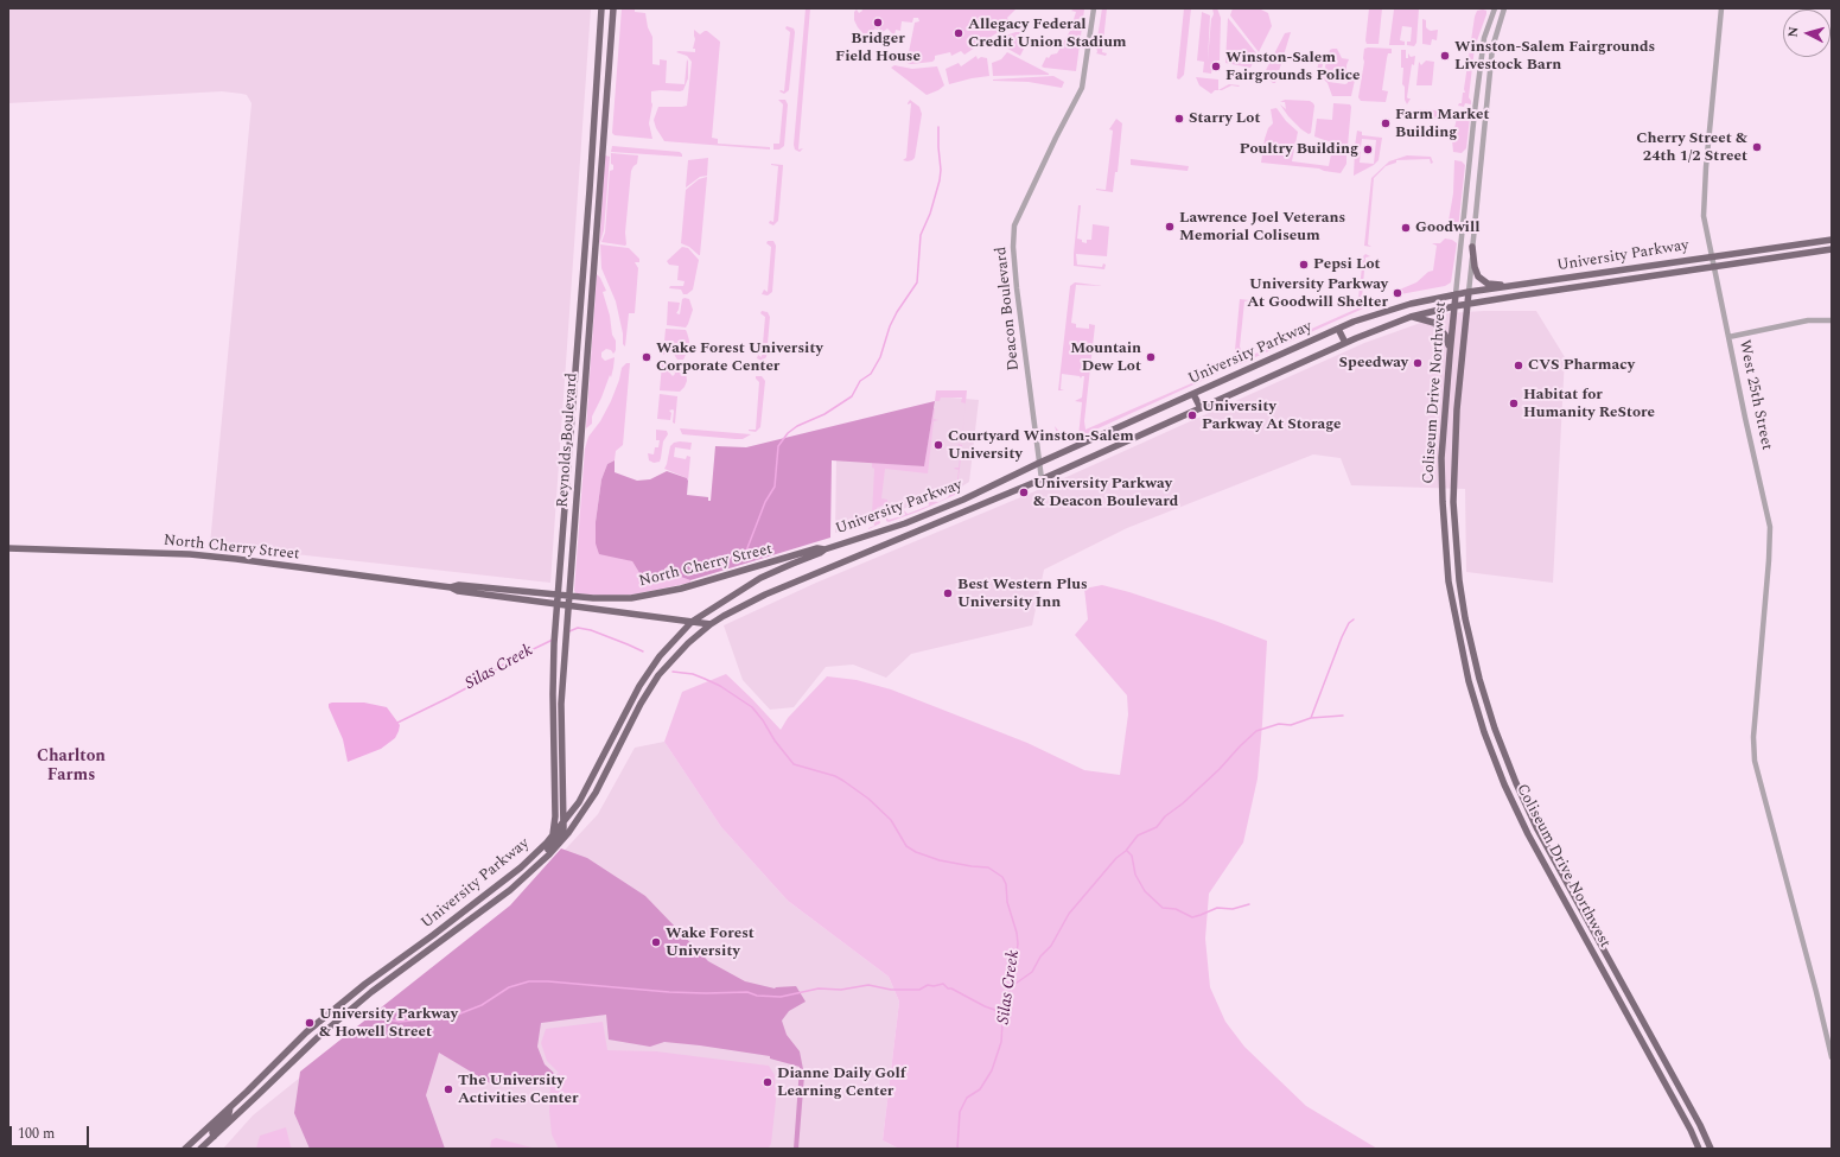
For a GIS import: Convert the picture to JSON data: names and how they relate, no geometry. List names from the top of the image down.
{
  "streets": {
    "main road": [
      "University Parkway",
      "Coliseum Drive Northwest",
      "Reynolds Boulevard",
      "North Cherry Street"
    ],
    "street": ["Deacon Boulevard", "West 25th Street"]
  },
  "crossings": [
    ["University Parkway", "Deacon Boulevard"],
    ["University Parkway", "Coliseum Drive Northwest"],
    ["University Parkway", "West 25th Street"],
    ["University Parkway", "Reynolds Boulevard"],
    ["University Parkway", "North Cherry Street"],
    ["Reynolds Boulevard", "North Cherry Street"]
  ],
  "districts": ["Charlton Farms"],
  "water": ["Silas Creek"],
  "places": [
    "Bridger Field House",
    "Allegacy Federal Credit Union Stadium",
    "Winston-Salem Fairgrounds Livestock Barn",
    "Winston-Salem Fairgrounds Police",
    "Starry Lot",
    "Farm Market Building",
    "Cherry Street & 24th 1/2 Street",
    "Poultry Building",
    "Lawrence Joel Veterans Memorial Coliseum",
    "Goodwill",
    "Pepsi Lot",
    "University Parkway At Goodwill Shelter",
    "Wake Forest University Corporate Center",
    "Mountain Dew Lot",
    "Speedway",
    "CVS Pharmacy",
    "Habitat for Humanity ReStore",
    "University Parkway At Storage",
    "Courtyard Winston-Salem University",
    "University Parkway & Deacon Boulevard",
    "Best Western Plus University Inn",
    "Wake Forest University",
    "University Parkway & Howell Street",
    "Dianne Daily Golf Learning Center",
    "The University Activities Center"
  ],
  "scale_bar": "100 m",
  "north": "left"
}
